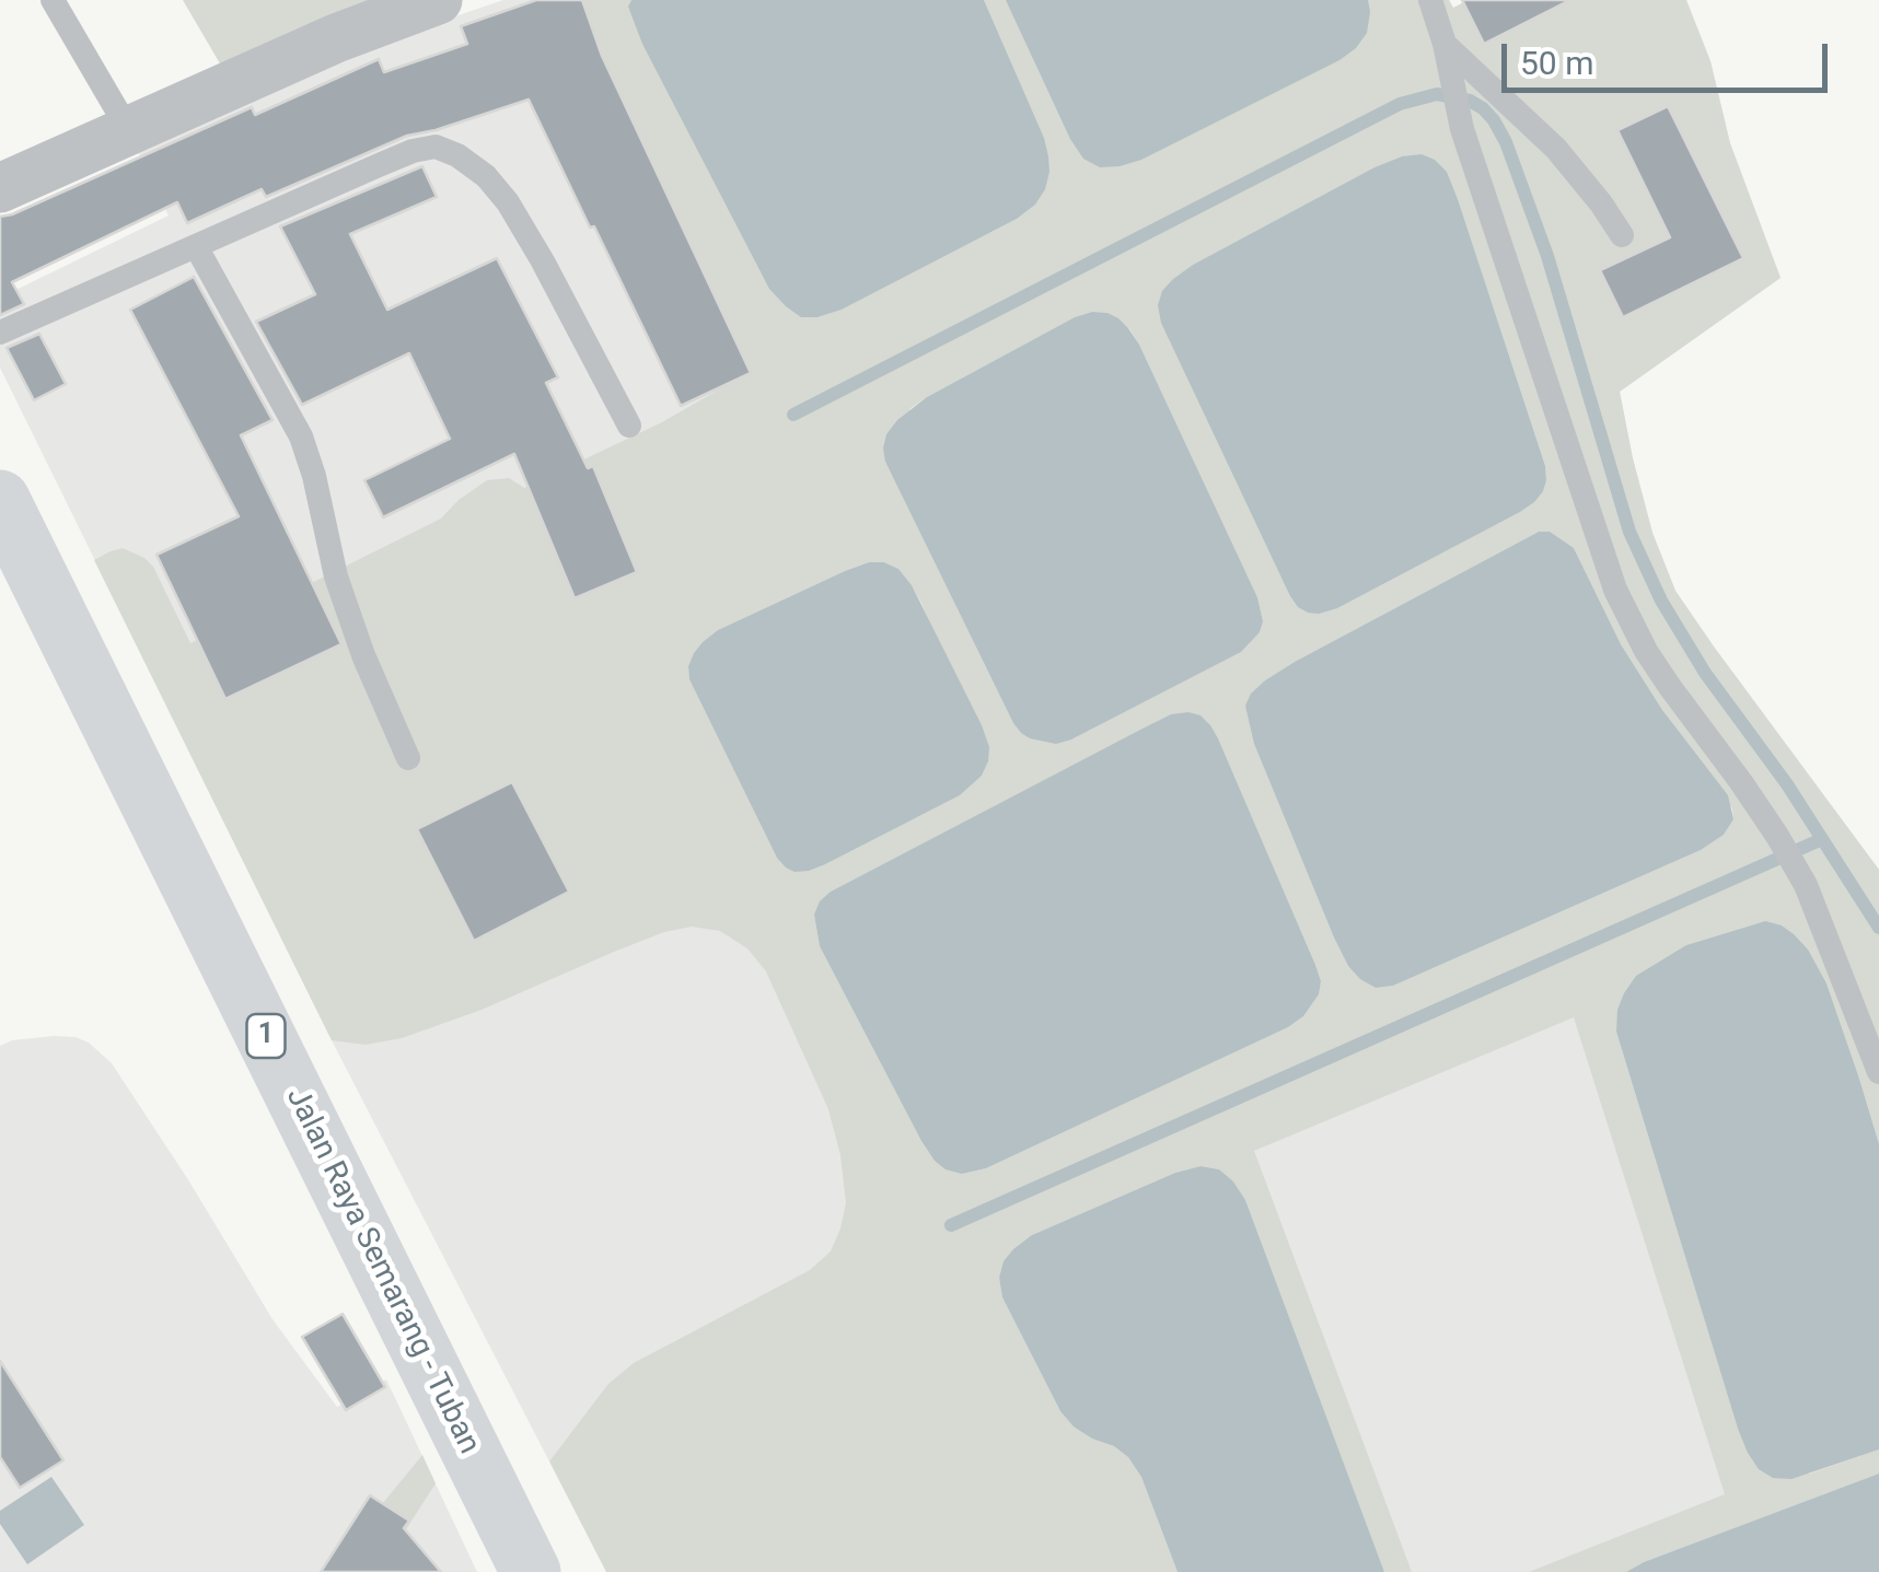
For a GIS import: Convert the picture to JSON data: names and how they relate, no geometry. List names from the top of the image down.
{
  "streets": {
    "highway": ["1", "Jalan Raya Semarang - Tuban"]
  },
  "scale_bar": "50 m"
}
